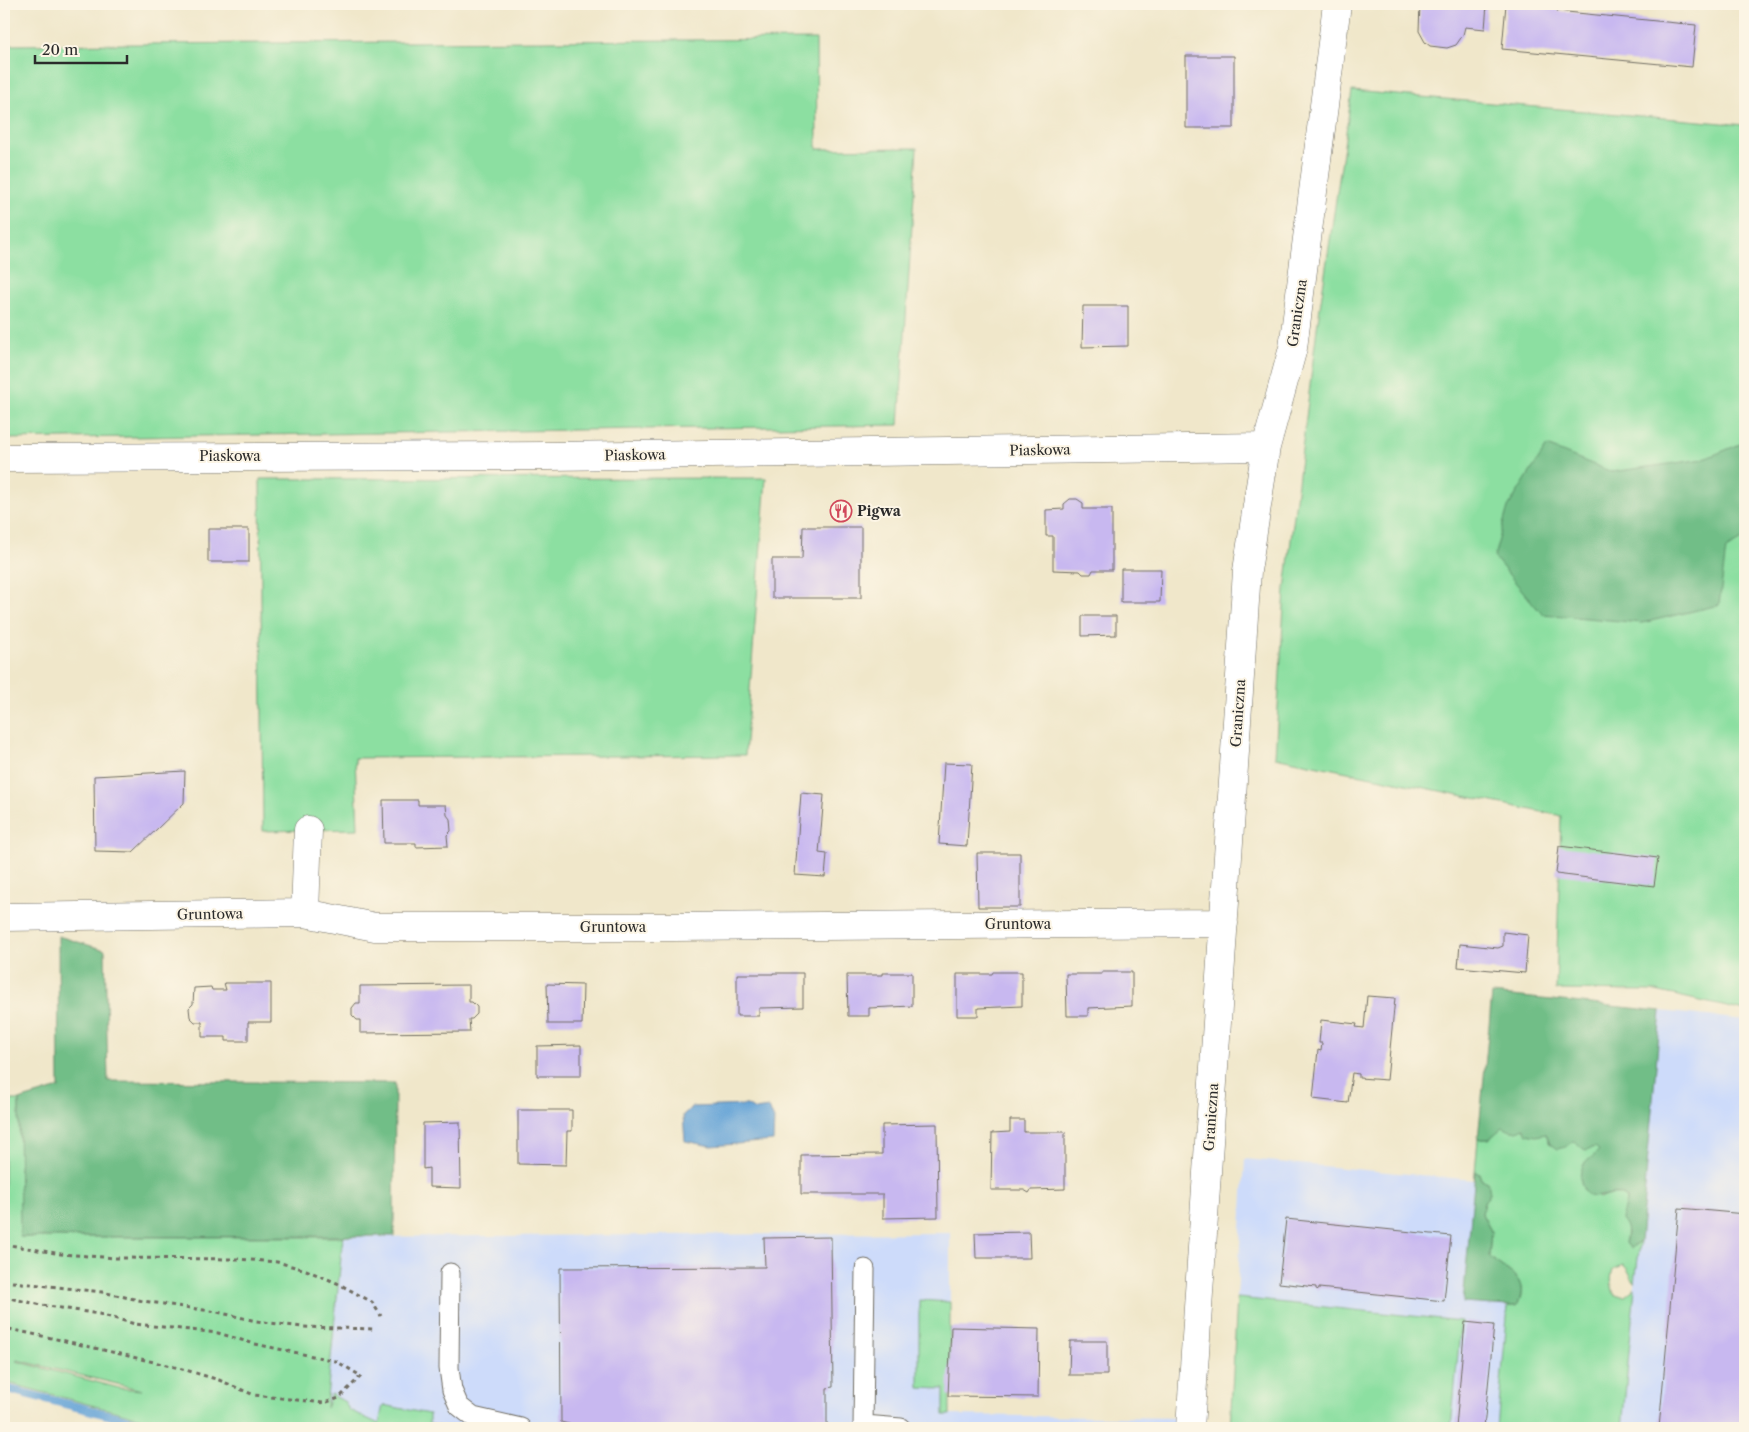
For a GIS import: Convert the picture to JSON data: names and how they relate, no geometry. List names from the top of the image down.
{
  "streets": {
    "street": ["Graniczna", "Piaskowa", "Gruntowa"]
  },
  "crossings": [
    ["Graniczna", "Piaskowa"],
    ["Graniczna", "Gruntowa"]
  ],
  "places": {
    "restaurant": ["Pigwa"]
  },
  "scale_bar": "20 m"
}
